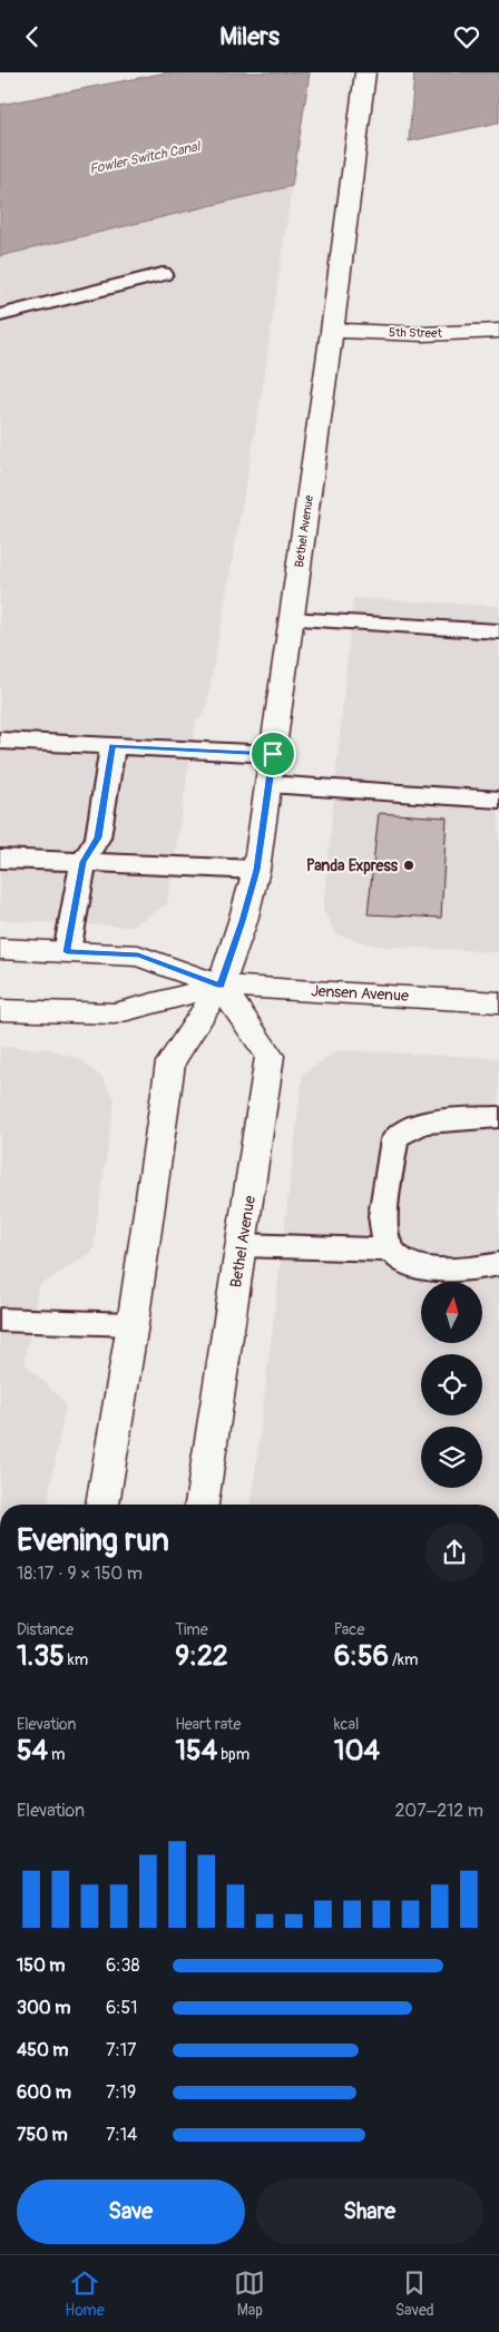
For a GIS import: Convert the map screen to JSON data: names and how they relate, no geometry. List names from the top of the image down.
{
  "streets": {
    "main road": ["5th Street", "Bethel Avenue", "Jensen Avenue"]
  },
  "crossings": [
    ["5th Street", "Bethel Avenue"],
    ["Bethel Avenue", "Jensen Avenue"]
  ],
  "water": ["Fowler Switch Canal"],
  "places": ["Panda Express"],
  "north": "top",
  "page": {
    "header": "Milers",
    "heading": ["Evening run", "18:17 · 9 × 150 m"],
    "stats": [
      ["Distance", "1.35 km"],
      ["Time", "9:22"],
      ["Pace", "6:56 /km"],
      ["Elevation", "54 m"],
      ["Heart rate", "154 bpm"],
      ["kcal", "104"]
    ],
    "chart": ["Elevation", "207–212 m"],
    "list": [
      {
        "name": "150 m",
        "note": "6:38"
      },
      {
        "name": "300 m",
        "note": "6:51"
      },
      {
        "name": "450 m",
        "note": "7:17"
      },
      {
        "name": "600 m",
        "note": "7:19"
      },
      {
        "name": "750 m",
        "note": "7:14"
      }
    ],
    "buttons": ["Save", "Share"],
    "tabs": ["Home", "Map", "Saved"]
  }
}
